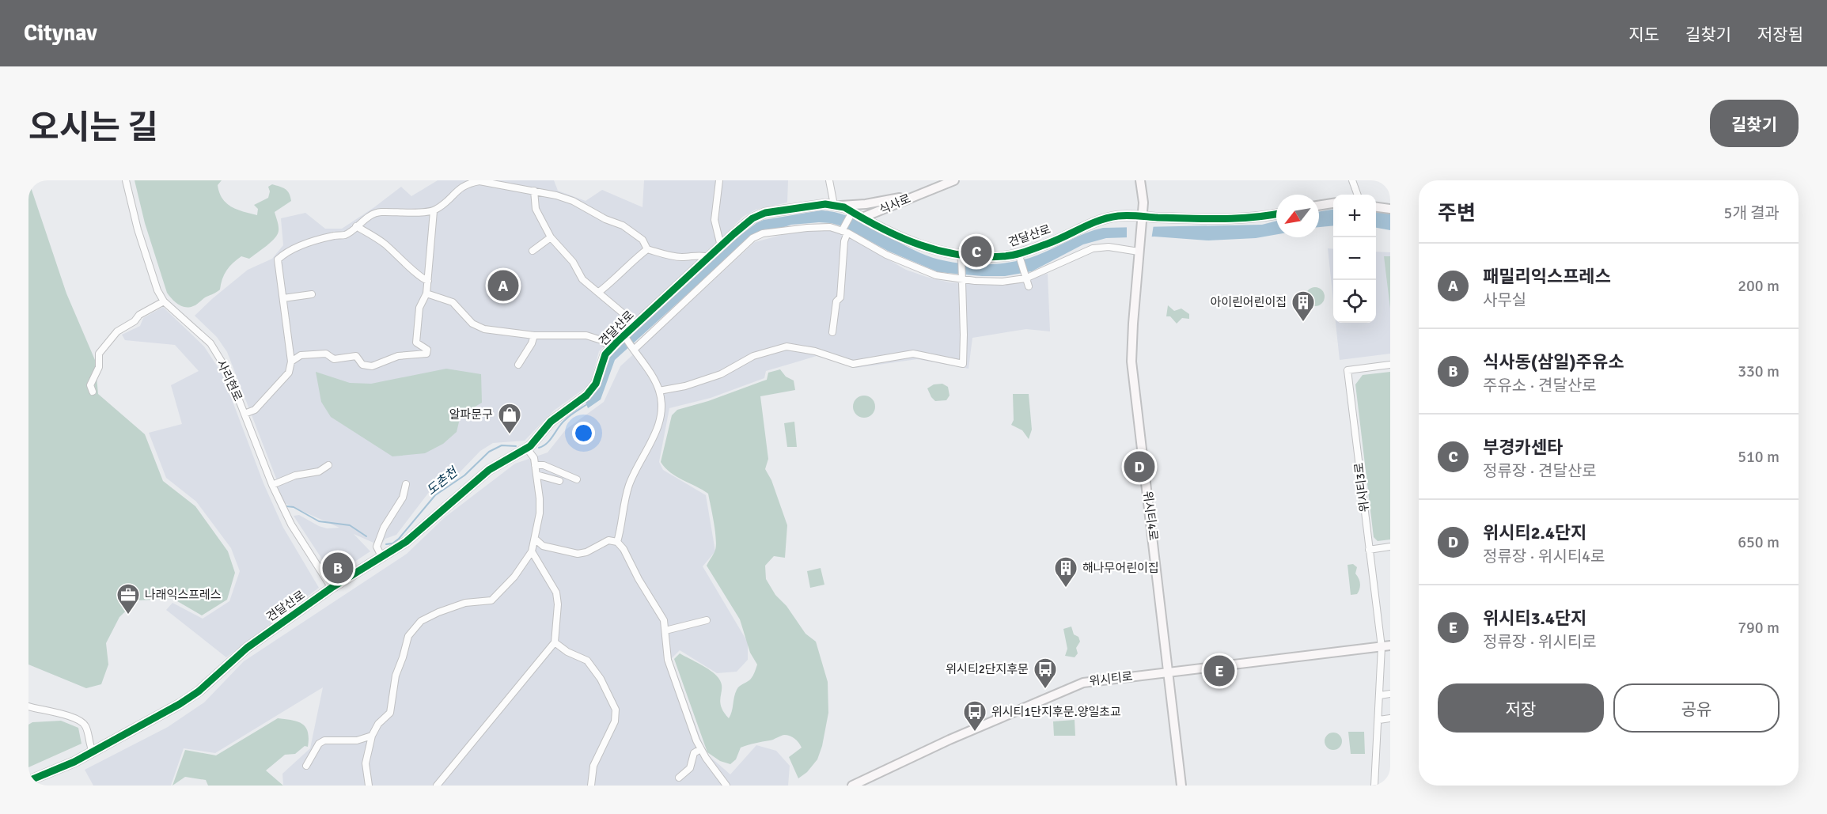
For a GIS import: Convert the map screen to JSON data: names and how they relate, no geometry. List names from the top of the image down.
{
  "streets": {
    "street": [
      "식사로",
      "견달산로",
      "사리현로",
      "위시티3로",
      "위시티4로",
      "위시티로"
    ]
  },
  "crossings": [
    ["식사로", "견달산로"],
    ["견달산로", "사리현로"],
    ["견달산로", "위시티4로"],
    ["위시티3로", "위시티로"],
    ["위시티4로", "위시티로"]
  ],
  "water": ["도촌천"],
  "places": {
    "building": ["아이린어린이집", "해나무어린이집"],
    "shop": ["알파문구"],
    "office": ["나래익스프레스"],
    "bus stop": ["위시티2단지후문", "위시티1단지후문.양일초교"]
  },
  "north": "bottom left",
  "page": {
    "header": "Citynav",
    "nav": ["지도", "길찾기", "저장됨"],
    "title": "오시는 길",
    "buttons": [
      "길찾기",
      ["저장", "공유"]
    ],
    "heading": ["주변", "5개 결과"],
    "map_buttons": ["+", "−"],
    "pins": [
      "C",
      "A",
      "D",
      "B",
      "E"
    ],
    "list": [
      {
        "mark": "A",
        "name": "패밀리익스프레스",
        "note": "사무실",
        "value": "200 m"
      },
      {
        "mark": "B",
        "name": "식사동(삼일)주유소",
        "note": "주유소 · 견달산로",
        "value": "330 m"
      },
      {
        "mark": "C",
        "name": "부경카센타",
        "note": "정류장 · 견달산로",
        "value": "510 m"
      },
      {
        "mark": "D",
        "name": "위시티2.4단지",
        "note": "정류장 · 위시티4로",
        "value": "650 m"
      },
      {
        "mark": "E",
        "name": "위시티3.4단지",
        "note": "정류장 · 위시티로",
        "value": "790 m"
      }
    ]
  }
}
